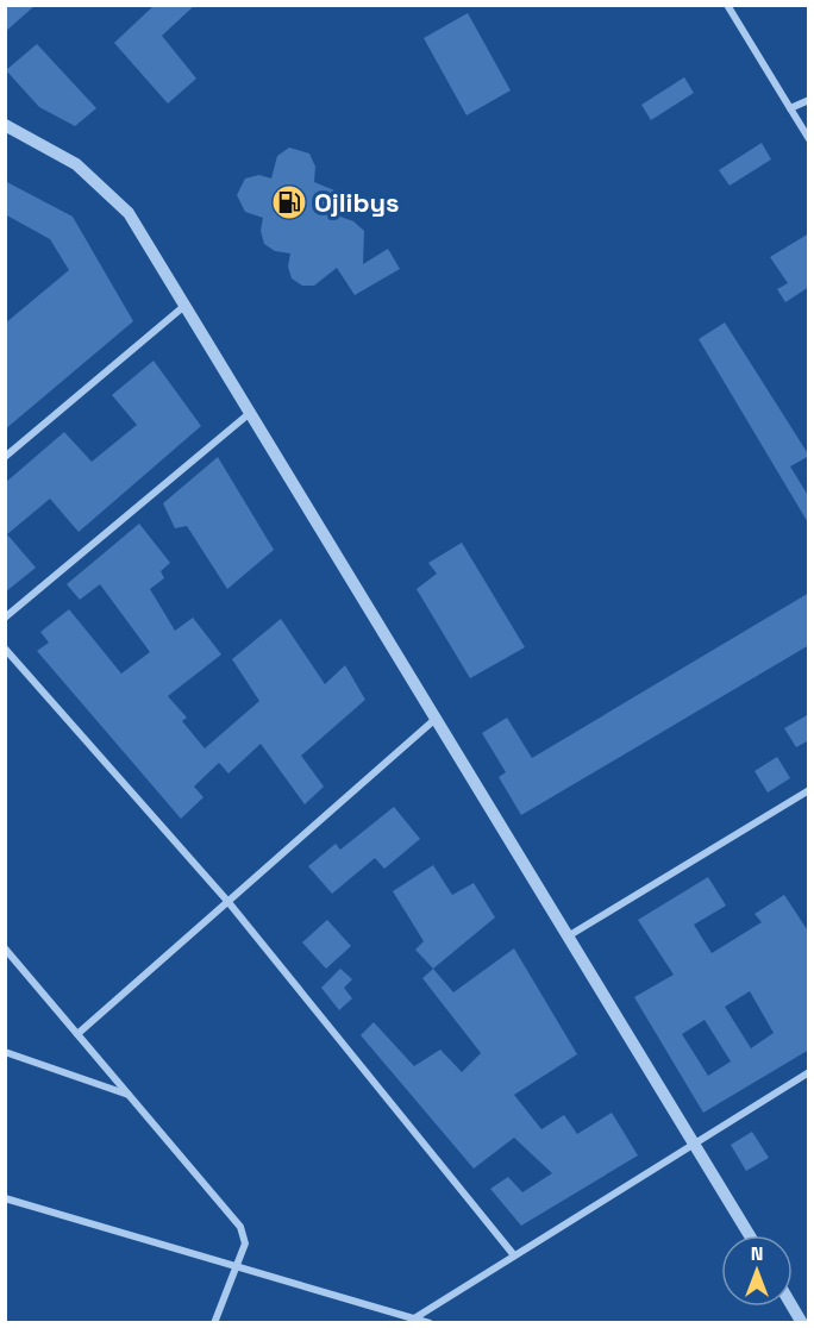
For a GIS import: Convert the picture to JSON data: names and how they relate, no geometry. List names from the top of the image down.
{
  "places": {
    "fuel station": ["Ojlibys"]
  },
  "north": "top"
}
